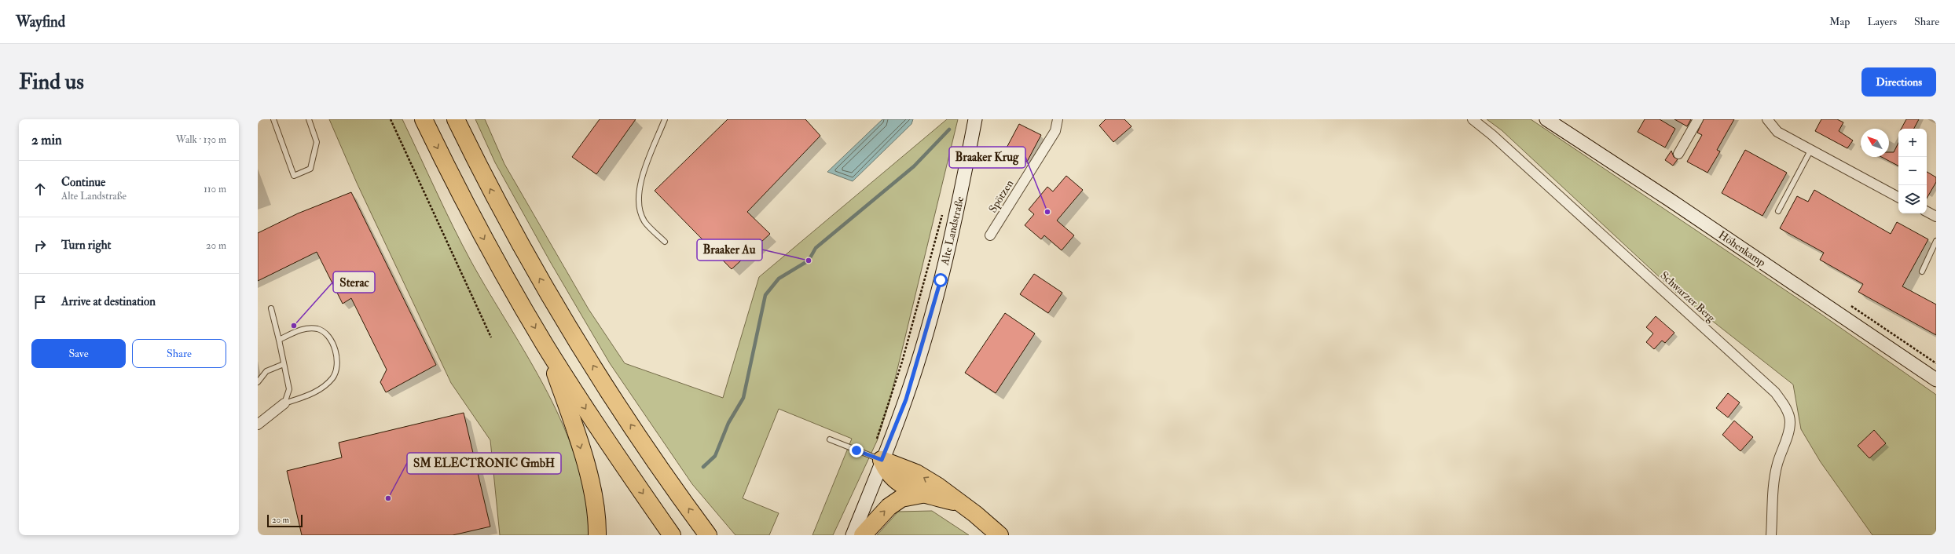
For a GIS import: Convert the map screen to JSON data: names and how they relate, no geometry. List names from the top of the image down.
{
  "streets": {
    "main road": ["Alte Landstraße", "Höhenkamp"],
    "street": ["Spötzen", "Schwarzer Berg"]
  },
  "places": [
    "Braaker Krug",
    "Braaker Au",
    "Sterac",
    "SM ELECTRONIC GmbH"
  ],
  "scale_bar": "20 m",
  "north": "top left",
  "page": {
    "header": "Wayfind",
    "nav": ["Map", "Layers", "Share"],
    "buttons": [
      "Directions",
      ["Save", "Share"]
    ],
    "title": "Find us",
    "heading": ["2 min", "Walk · 130 m"],
    "map_buttons": ["+", "−"],
    "list": [
      ["Continue", "Alte Landstraße", "110 m"],
      ["Turn right", "20 m"],
      "Arrive at destination"
    ],
    "scale": "20 m"
  }
}
